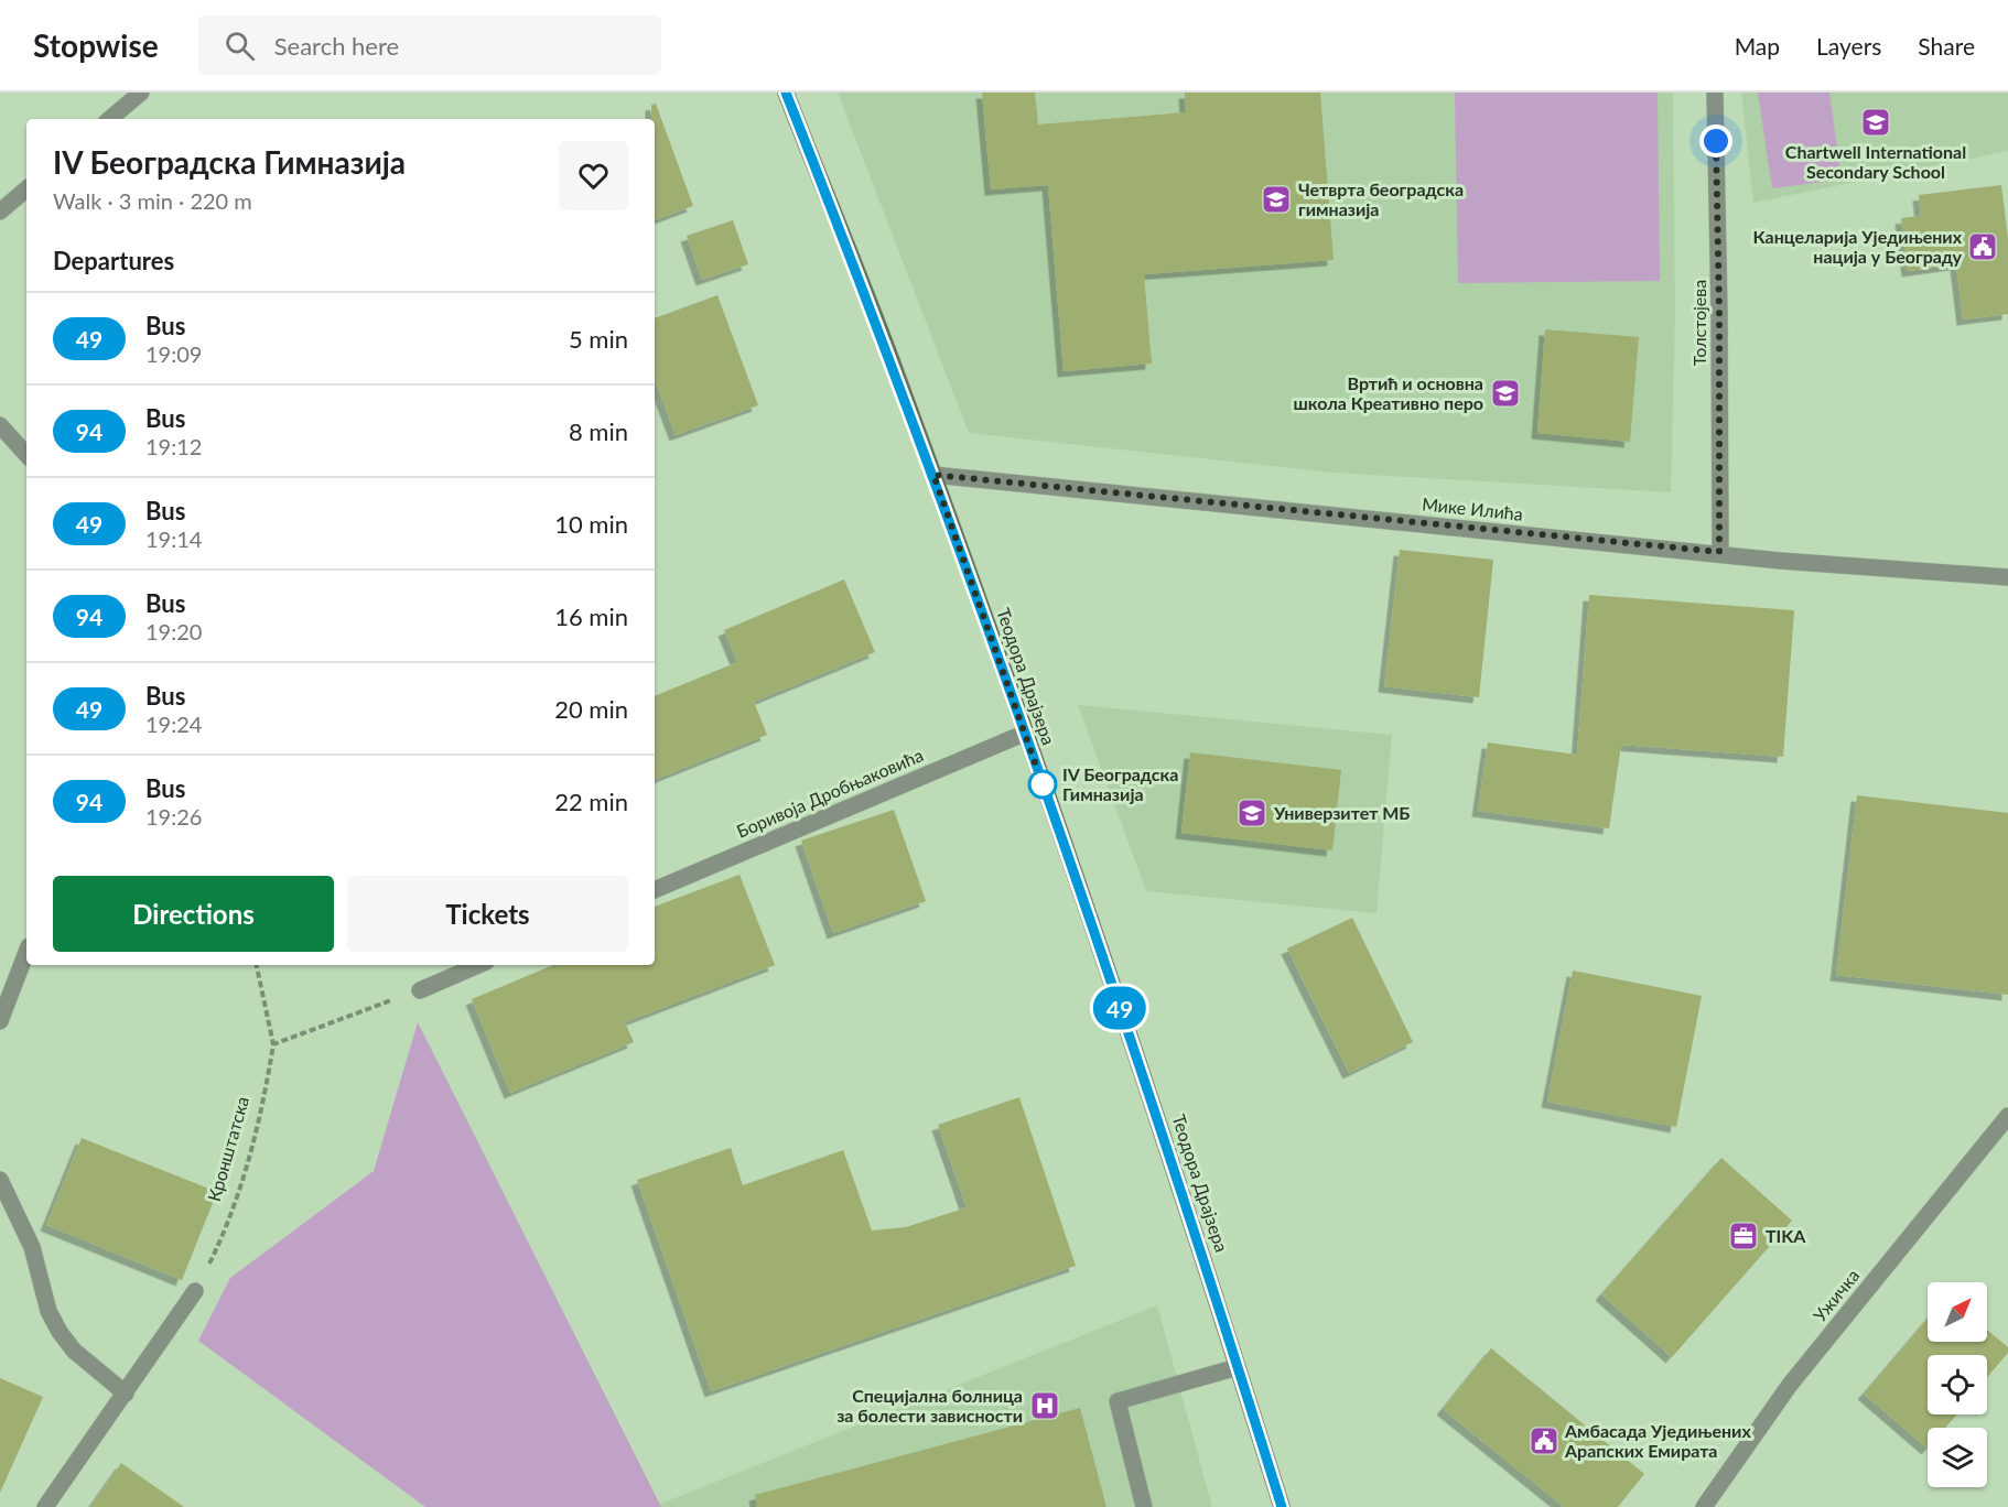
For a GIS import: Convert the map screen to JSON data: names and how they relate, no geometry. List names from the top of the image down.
{
  "streets": {
    "main road": ["Теодора Драјзера"],
    "street": [
      "Толстојева",
      "Мике Илића",
      "Боривоја Дробњаковића",
      "Ужичка"
    ],
    "path": ["Кронштатска"]
  },
  "crossings": [
    ["Толстојева", "Мике Илића"],
    ["Мике Илића", "Теодора Драјзера"],
    ["Теодора Драјзера", "Боривоја Дробњаковића"]
  ],
  "places": {
    "school or university": [
      "Chartwell International Secondary School",
      "Четврта београдска гимназија",
      "Вртић и основна школа Креативно перо",
      "Универзитет МБ"
    ],
    "public building": ["Канцеларија Уједињених нација у Београду", "Амбасада Уједињених Арапских Емирата"],
    "other": ["IV Београдска Гимназија"],
    "office": ["TIKA"],
    "hospital": ["Специјална болница за болести зависности"]
  },
  "lines": ["bus line 49"],
  "north": "top right",
  "page": {
    "header": "Stopwise",
    "search": "Search here",
    "nav": ["Map", "Layers", "Share"],
    "on_map": "49",
    "heading": [
      ["IV Београдска Гимназија", "Walk · 3 min · 220 m"],
      "Departures"
    ],
    "list": [
      {
        "mark": "49",
        "name": "Bus",
        "note": "19:09",
        "value": "5 min"
      },
      {
        "mark": "94",
        "name": "Bus",
        "note": "19:12",
        "value": "8 min"
      },
      {
        "mark": "49",
        "name": "Bus",
        "note": "19:14",
        "value": "10 min"
      },
      {
        "mark": "94",
        "name": "Bus",
        "note": "19:20",
        "value": "16 min"
      },
      {
        "mark": "49",
        "name": "Bus",
        "note": "19:24",
        "value": "20 min"
      },
      {
        "mark": "94",
        "name": "Bus",
        "note": "19:26",
        "value": "22 min"
      }
    ],
    "buttons": ["Directions", "Tickets"]
  }
}
